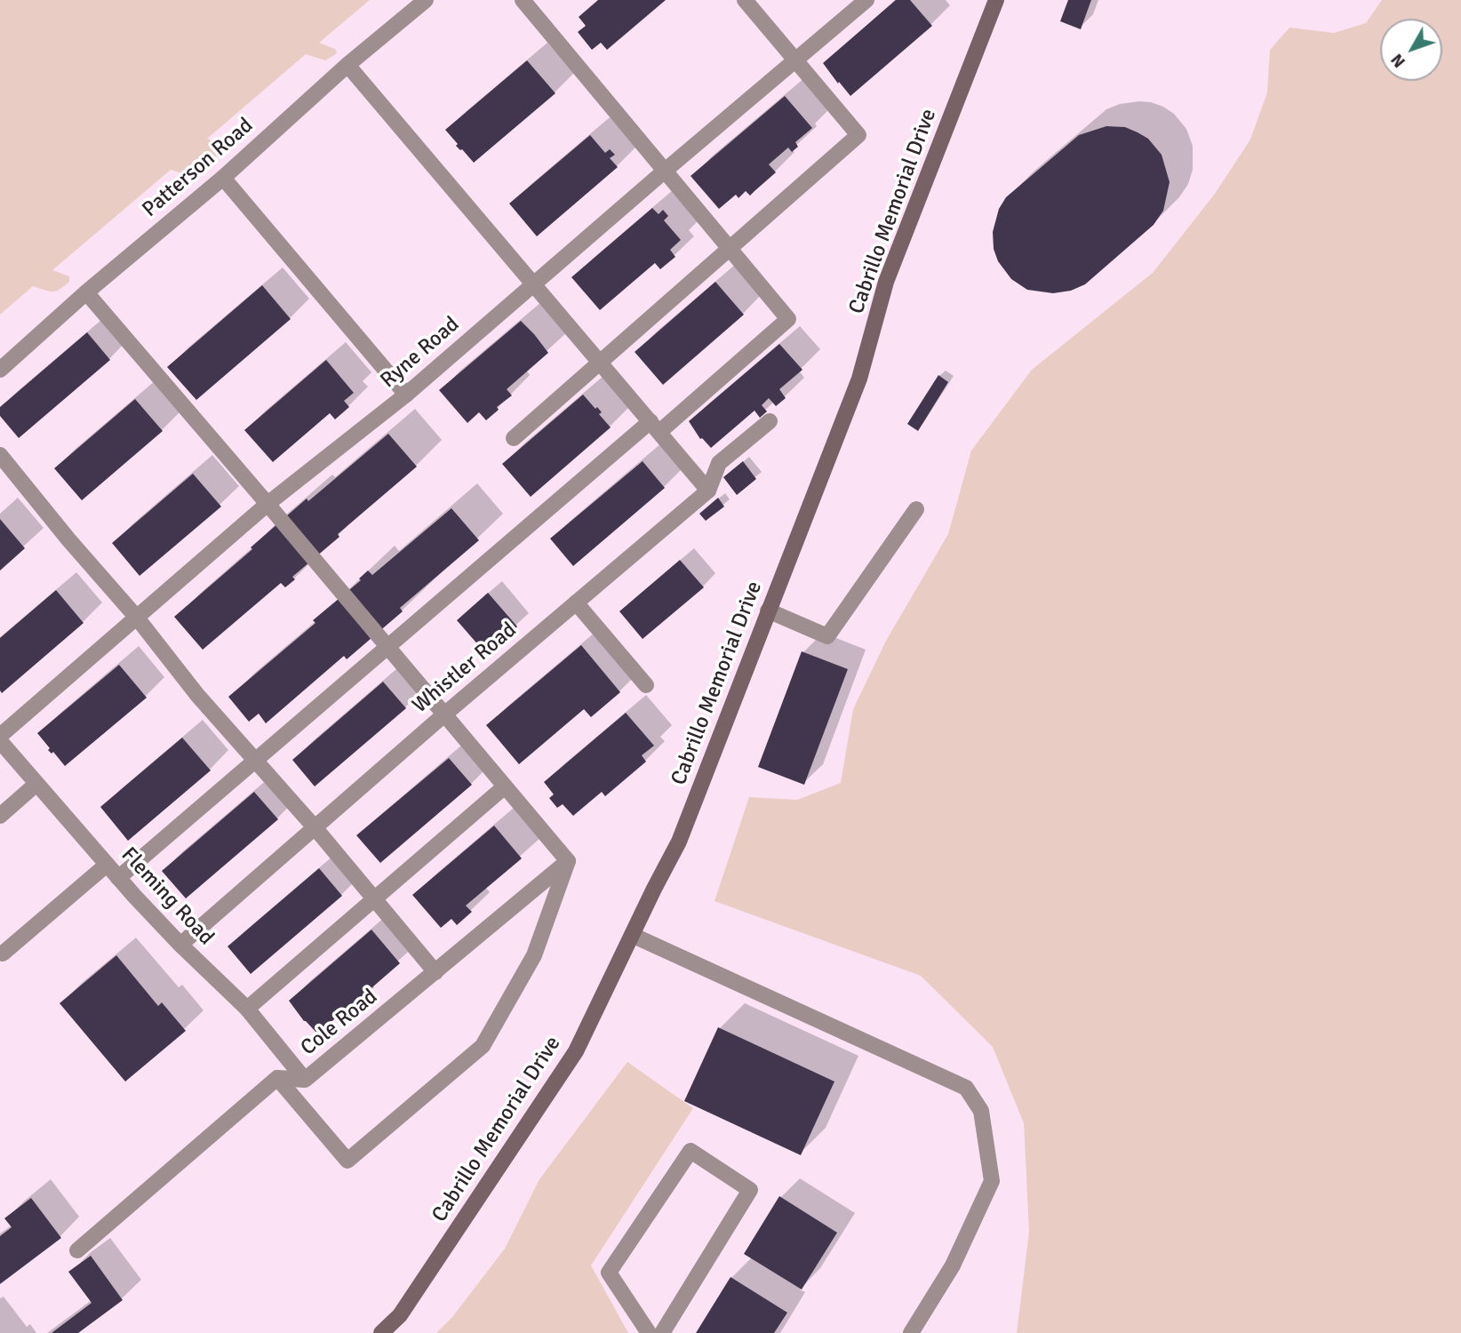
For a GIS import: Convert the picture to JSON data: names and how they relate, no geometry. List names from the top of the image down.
{
  "streets": {
    "main road": ["Cabrillo Memorial Drive"],
    "street": [
      "Patterson Road",
      "Ryne Road",
      "Whistler Road",
      "Fleming Road",
      "Cole Road"
    ]
  },
  "crossings": [
    ["Whistler Road", "Fleming Road"],
    ["Fleming Road", "Cole Road"]
  ],
  "north": "bottom left"
}
